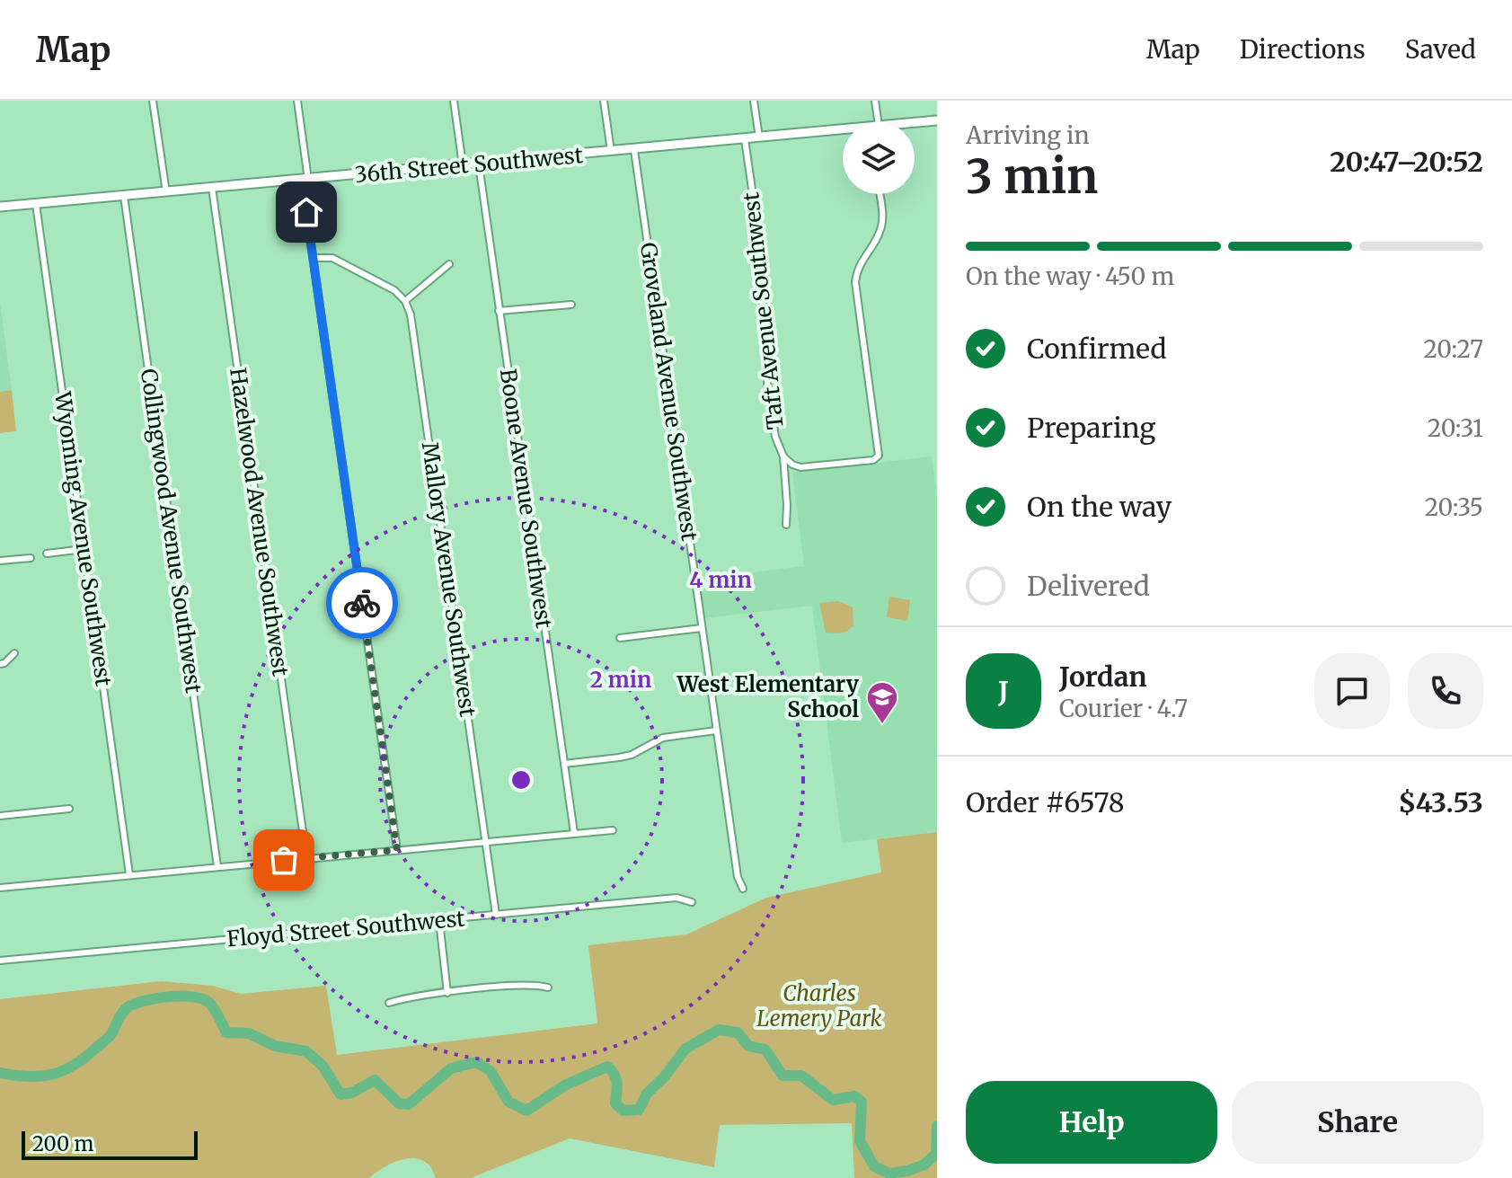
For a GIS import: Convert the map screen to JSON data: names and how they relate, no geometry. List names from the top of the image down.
{
  "streets": {
    "street": [
      "36th Street Southwest",
      "Taft Avenue Southwest",
      "Groveland Avenue Southwest",
      "Boone Avenue Southwest",
      "Hazelwood Avenue Southwest",
      "Collingwood Avenue Southwest",
      "Wyoming Avenue Southwest",
      "Mallory Avenue Southwest",
      "Floyd Street Southwest"
    ]
  },
  "crossings": [
    ["36th Street Southwest", "Taft Avenue Southwest"],
    ["36th Street Southwest", "Groveland Avenue Southwest"],
    ["36th Street Southwest", "Boone Avenue Southwest"],
    ["36th Street Southwest", "Hazelwood Avenue Southwest"],
    ["36th Street Southwest", "Collingwood Avenue Southwest"],
    ["36th Street Southwest", "Wyoming Avenue Southwest"],
    ["Mallory Avenue Southwest", "Floyd Street Southwest"]
  ],
  "parks": ["Charles Lemery Park"],
  "places": {
    "school or university": ["West Elementary School"]
  },
  "scale_bar": "200 m",
  "page": {
    "header": "Map",
    "nav": ["Map", "Directions", "Saved"],
    "heading": ["3 min", "Arriving in", "20:47–20:52"],
    "panel": [
      "Jordan",
      "Courier · 4.7",
      "Order #6578",
      "$43.53"
    ],
    "bar": "On the way · 450 m",
    "list": [
      ["Confirmed", "20:27"],
      ["Preparing", "20:31"],
      ["On the way", "20:35"],
      "Delivered"
    ],
    "round": "J",
    "buttons": ["Help", "Share"],
    "scale": "200 m"
  },
  "rings": ["4 min", "2 min"]
}
